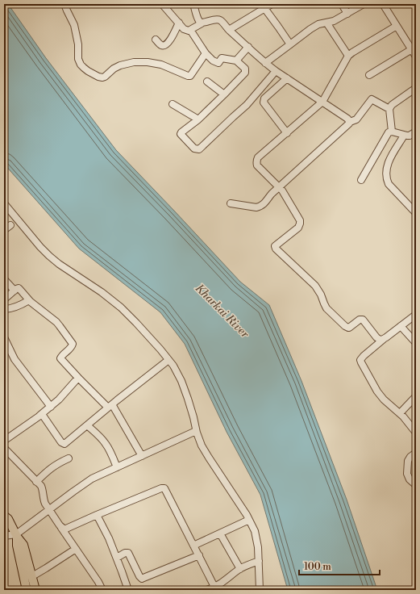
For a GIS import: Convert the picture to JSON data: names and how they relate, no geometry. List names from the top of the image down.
{
  "water": ["Kharkai River"],
  "scale_bar": "100 m"
}
